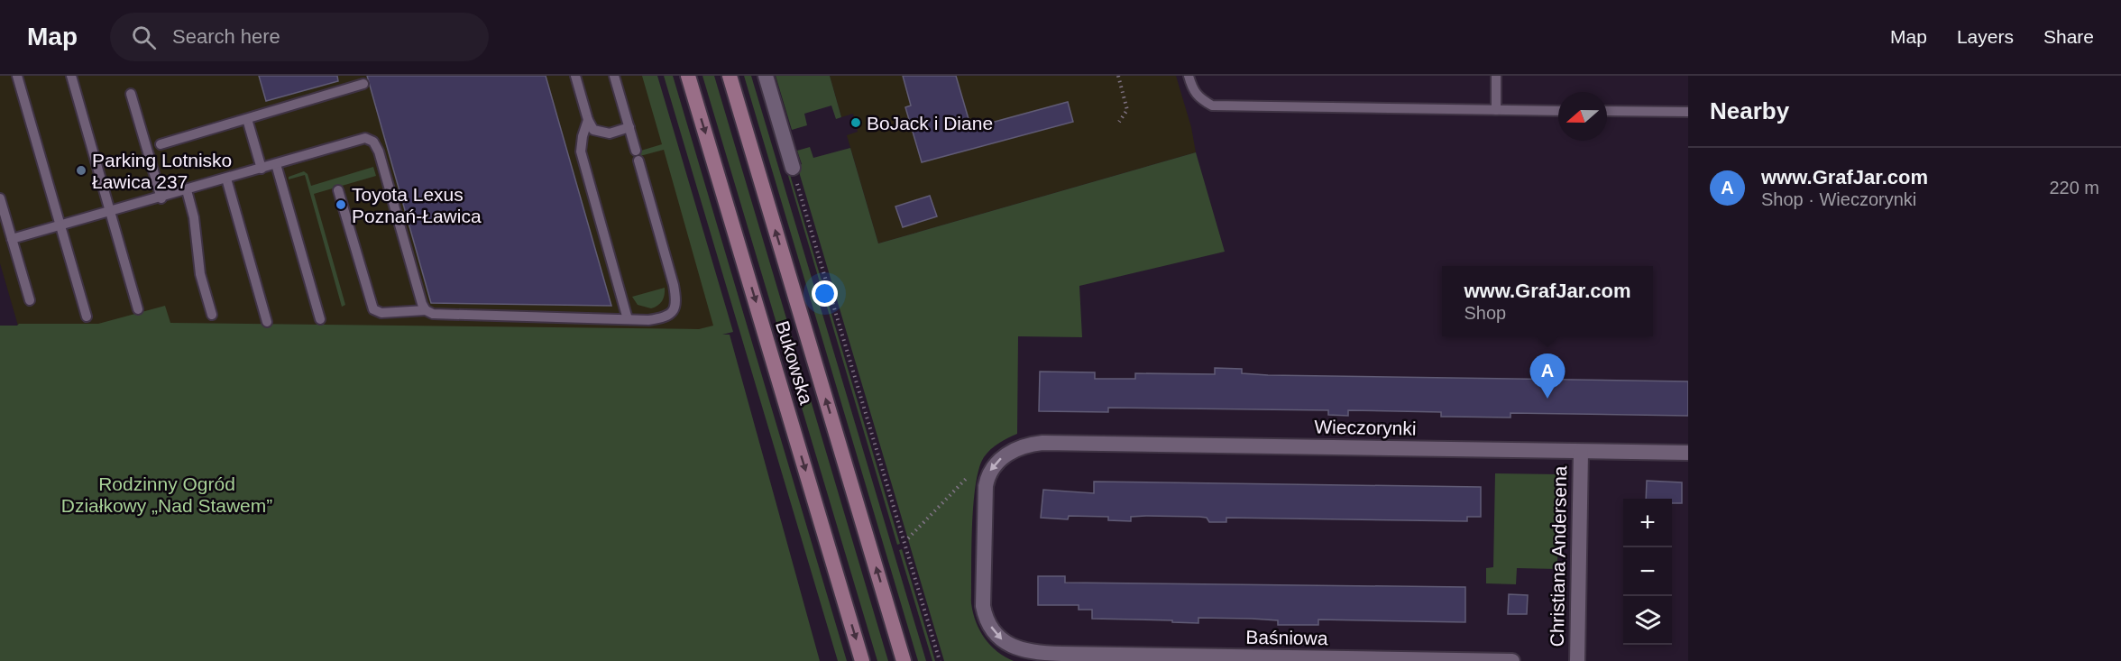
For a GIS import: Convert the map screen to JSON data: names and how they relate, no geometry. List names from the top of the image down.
{
  "streets": {
    "main road": ["Bukowska"],
    "street": ["Wieczorynki", "Christiana Andersena", "Baśniowa"]
  },
  "crossings": [
    ["Wieczorynki", "Christiana Andersena"],
    ["Wieczorynki", "Baśniowa"]
  ],
  "parks": ["Rodzinny Ogród Działkowy „Nad Stawem”"],
  "places": ["BoJack i Diane", "Parking Lotnisko Ławica 237", "Toyota Lexus Poznań-Ławica"],
  "north": "left",
  "page": {
    "header": "Map",
    "search": "Search here",
    "nav": ["Map", "Layers", "Share"],
    "heading": "Nearby",
    "list": [
      {
        "mark": "A",
        "name": "www.GrafJar.com",
        "note": "Shop · Wieczorynki",
        "value": "220 m"
      }
    ],
    "popup": ["www.GrafJar.com", "Shop"],
    "pins": "A",
    "map_buttons": ["+", "−"]
  }
}
